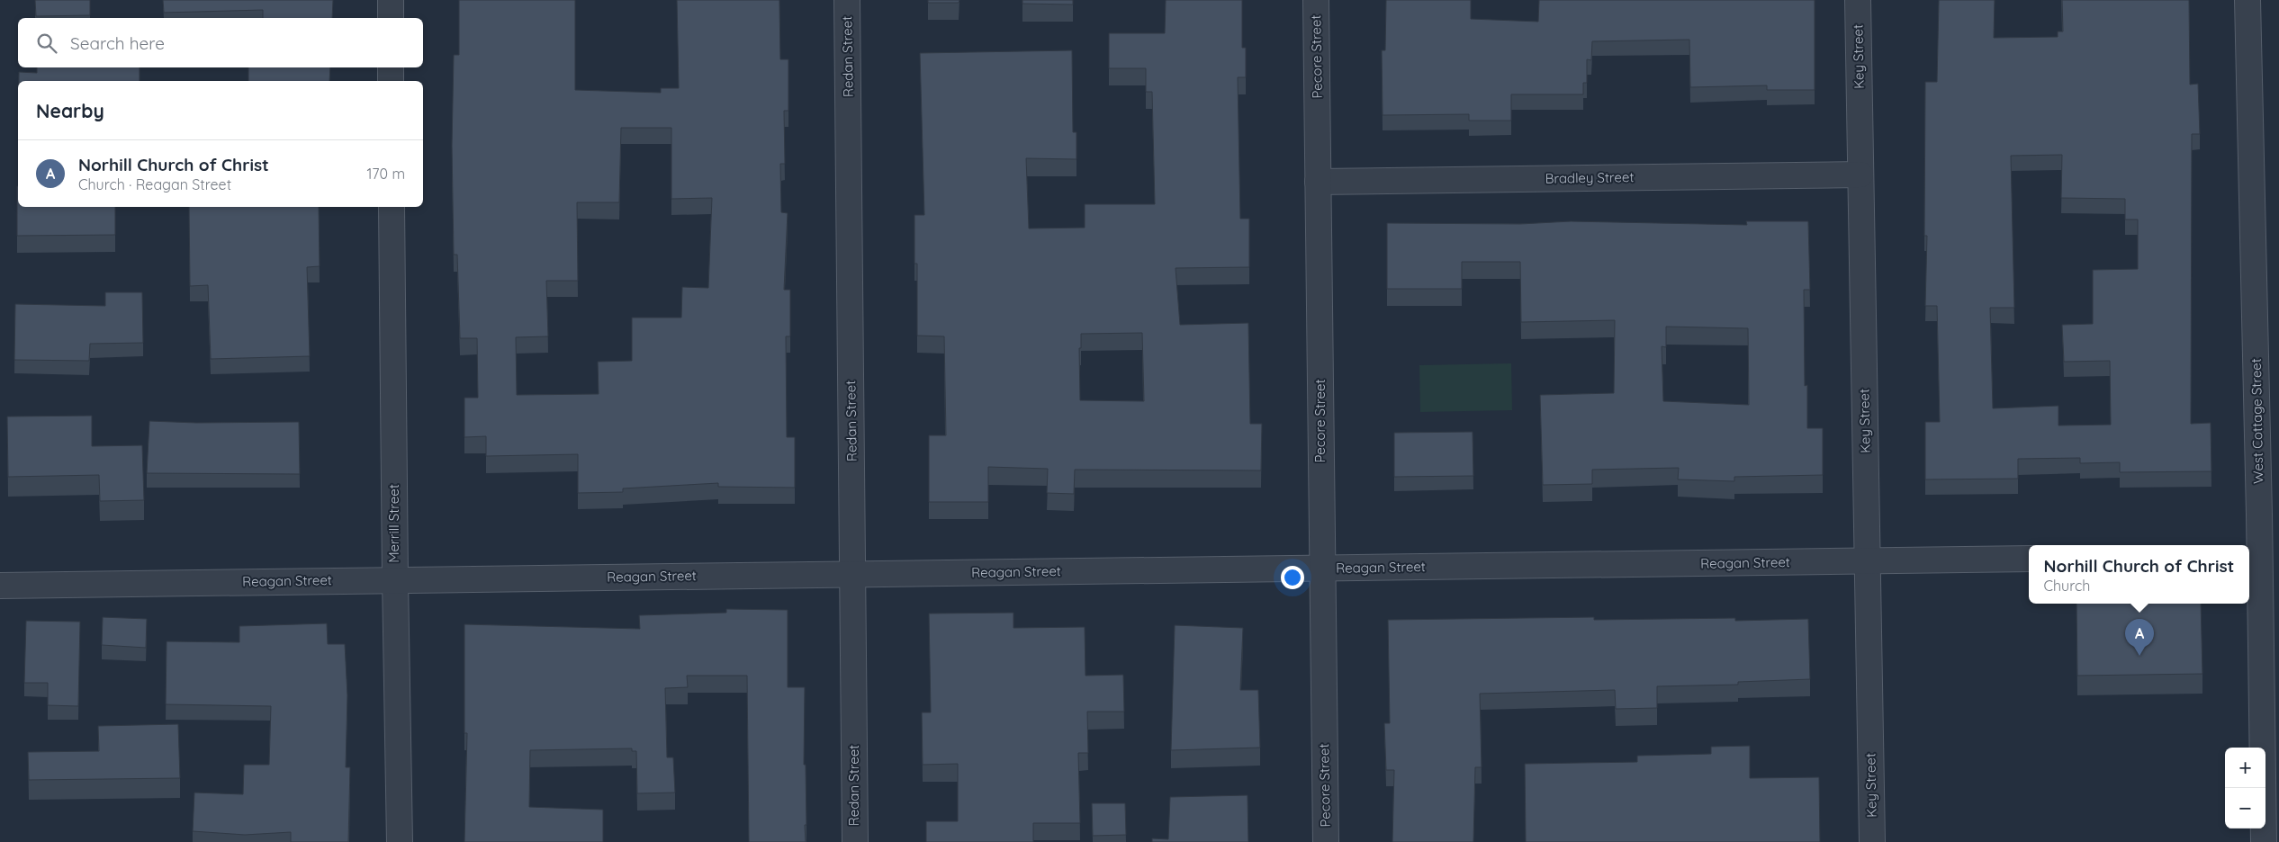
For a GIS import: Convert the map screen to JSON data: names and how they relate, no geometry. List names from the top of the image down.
{
  "streets": {
    "street": [
      "Redan Street",
      "Pecore Street",
      "Key Street",
      "Bradley Street",
      "West Cottage Street",
      "Merrill Street",
      "Reagan Street"
    ]
  },
  "crossings": [
    ["Redan Street", "Reagan Street"],
    ["Pecore Street", "Bradley Street"],
    ["Pecore Street", "Reagan Street"],
    ["Key Street", "Bradley Street"],
    ["Key Street", "Reagan Street"],
    ["Merrill Street", "Reagan Street"]
  ],
  "page": {
    "search": "Search here",
    "heading": "Nearby",
    "list": [
      {
        "mark": "A",
        "name": "Norhill Church of Christ",
        "note": "Church · Reagan Street",
        "value": "170 m"
      }
    ],
    "popup": ["Norhill Church of Christ", "Church"],
    "pins": "A",
    "map_buttons": ["+", "−"]
  }
}
